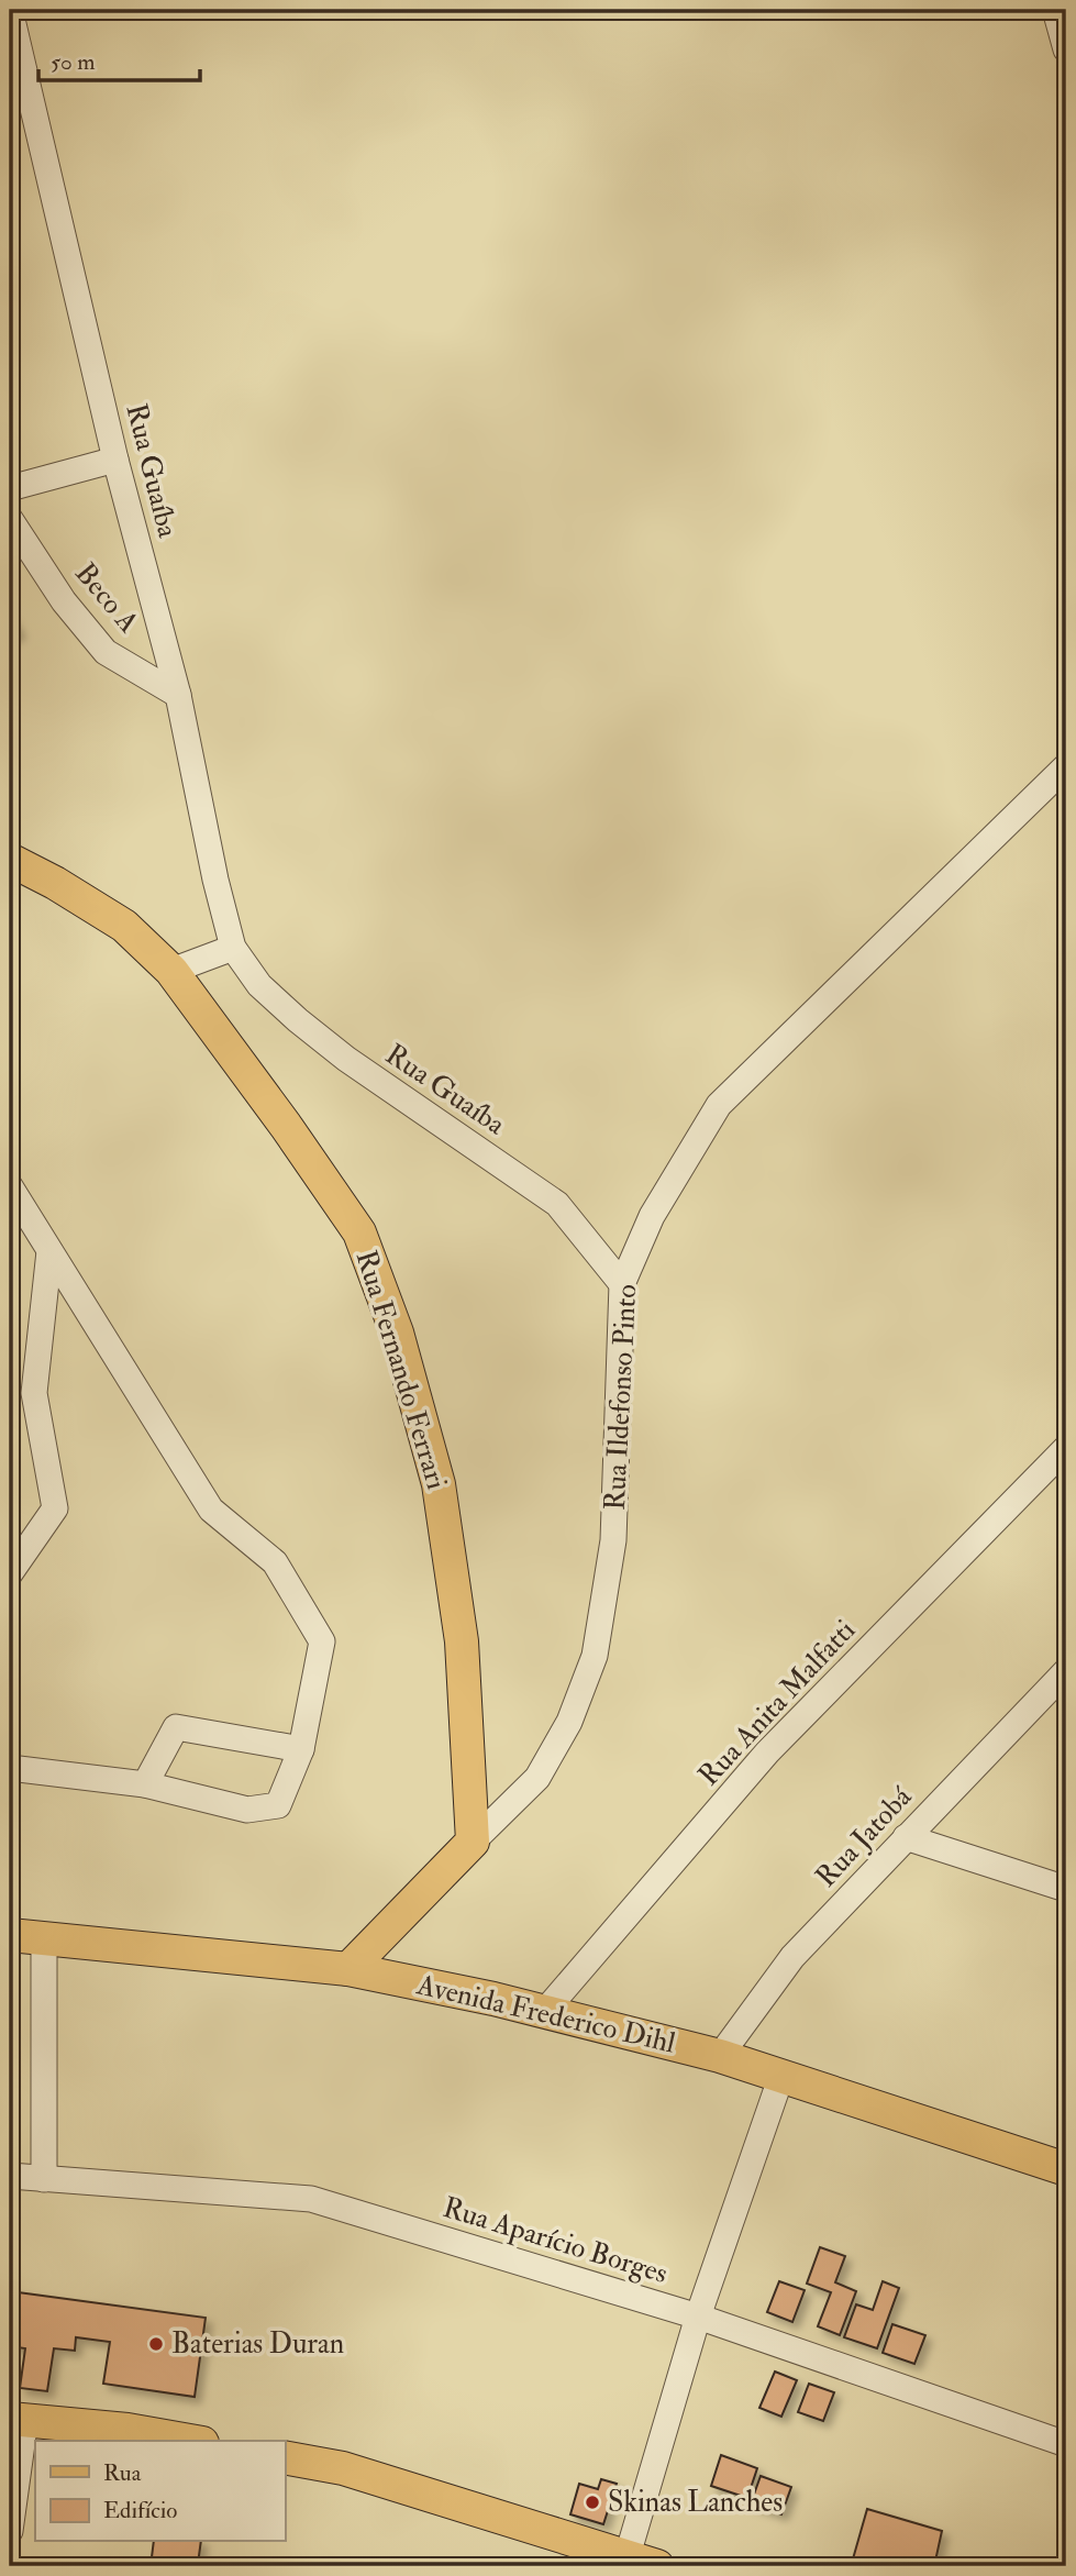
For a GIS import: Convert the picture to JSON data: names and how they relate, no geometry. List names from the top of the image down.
{
  "streets": {
    "main road": ["Rua Fernando Ferrari", "Rua Ildefonso Pinto", "Avenida Frederico Dihl"],
    "street": [
      "Rua Guaíba",
      "Beco A",
      "Rua Anita Malfatti",
      "Rua Jatobá",
      "Rua Aparício Borges"
    ]
  },
  "crossings": [
    ["Rua Guaíba", "Beco A"],
    ["Rua Guaíba", "Rua Ildefonso Pinto"],
    ["Rua Fernando Ferrari", "Rua Ildefonso Pinto"],
    ["Rua Ildefonso Pinto", "Avenida Frederico Dihl"],
    ["Rua Anita Malfatti", "Avenida Frederico Dihl"],
    ["Rua Jatobá", "Avenida Frederico Dihl"]
  ],
  "places": ["Baterias Duran", "Skinas Lanches"],
  "legend": ["Rua", "Edifício"],
  "scale_bar": "50 m"
}
